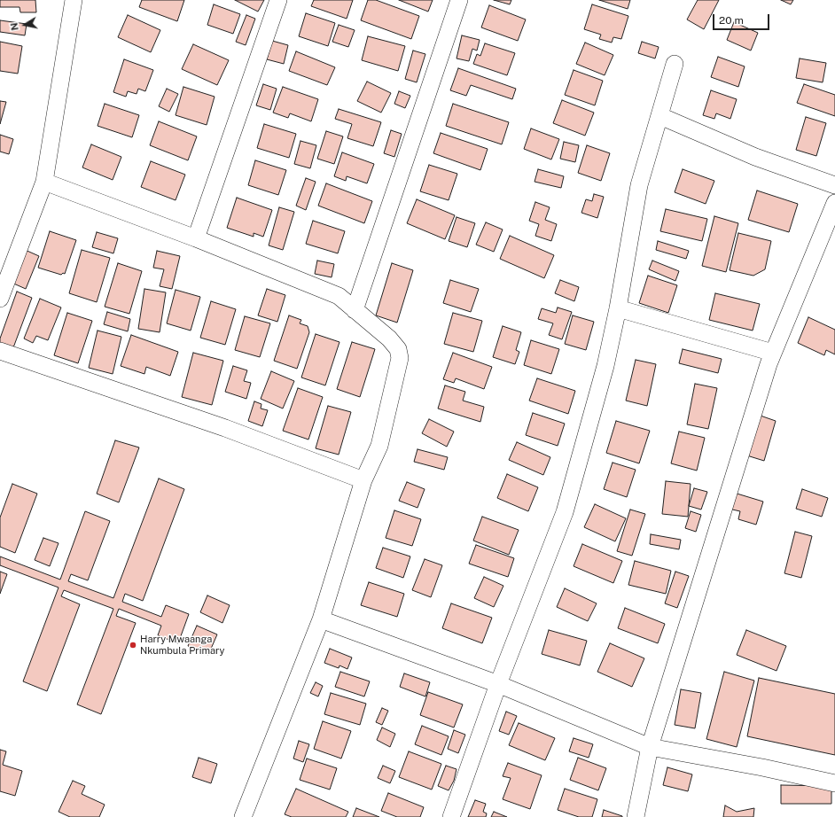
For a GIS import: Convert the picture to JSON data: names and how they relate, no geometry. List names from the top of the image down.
{
  "places": ["Harry Mwaanga Nkumbula Primary"],
  "scale_bar": "20 m",
  "north": "left"
}
